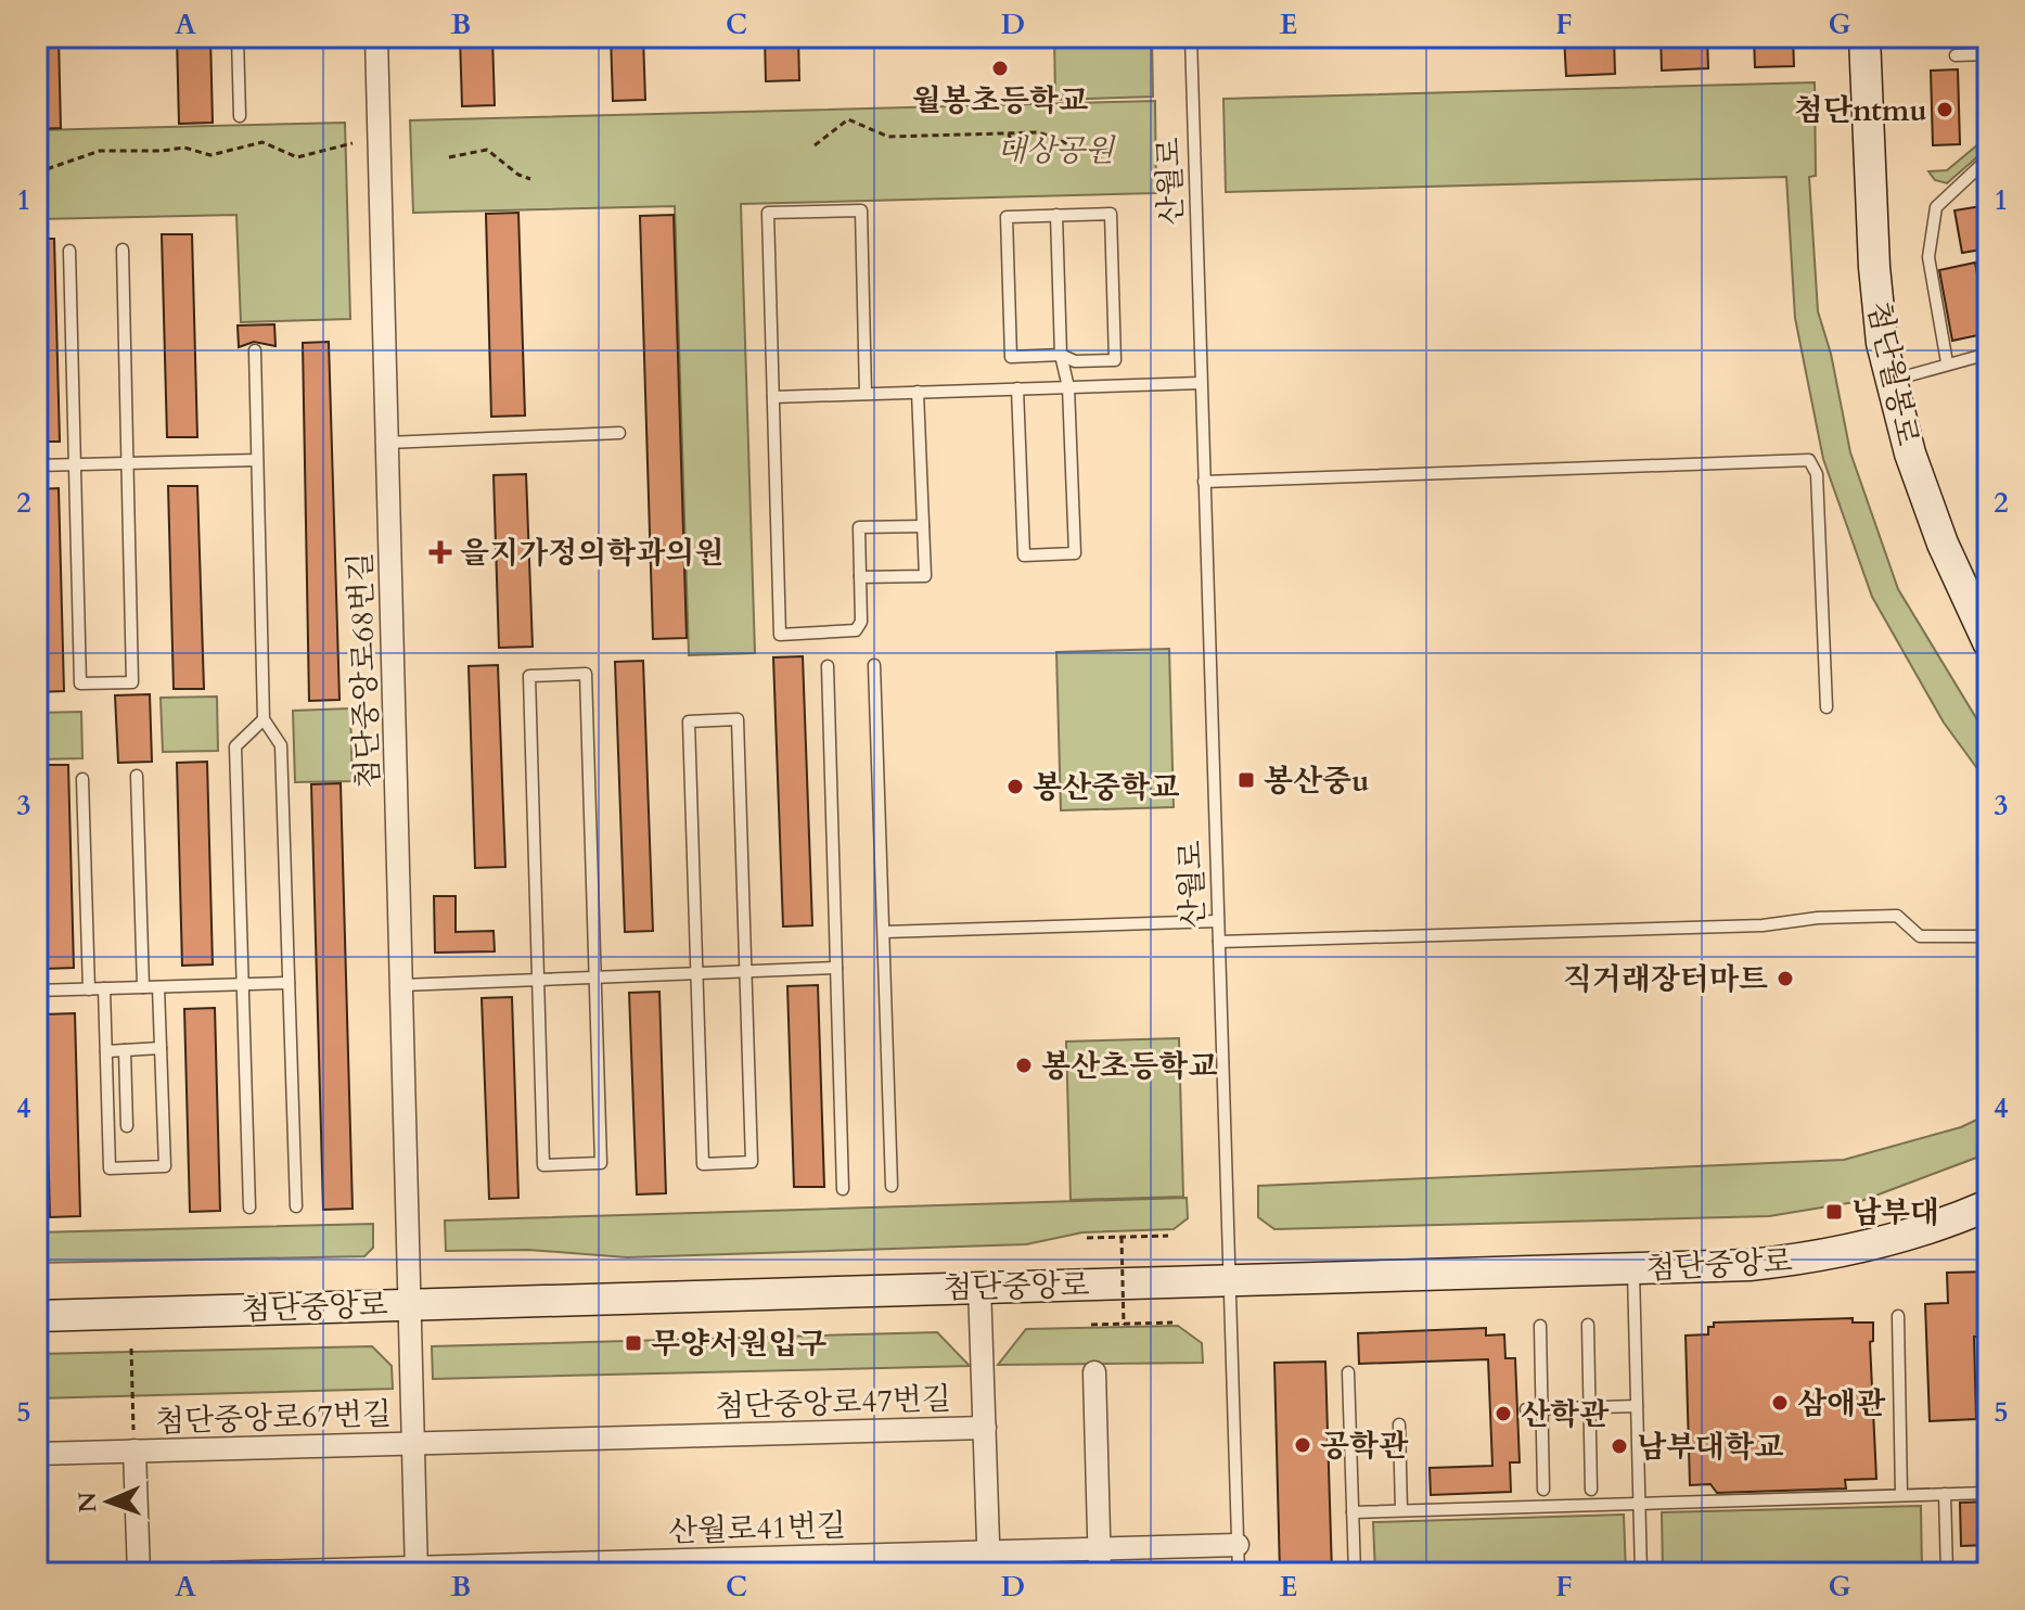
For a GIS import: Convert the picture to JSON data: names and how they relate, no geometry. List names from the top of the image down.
{
  "streets": {
    "street": [
      "첨단월봉로",
      "첨단중앙로68번길",
      "첨단중앙로",
      "첨단중앙로47번길",
      "첨단중앙로67번길",
      "산월로41번길"
    ],
    "lane": ["산월로"]
  },
  "crossings": [
    ["산월로", "첨단중앙로"],
    ["산월로", "산월로41번길"],
    ["첨단중앙로68번길", "첨단중앙로"],
    ["첨단중앙로68번길", "첨단중앙로67번길"],
    ["첨단중앙로", "첨단중앙로47번길"],
    ["첨단중앙로", "첨단중앙로67번길"],
    ["첨단중앙로47번길", "첨단중앙로67번길"],
    ["첨단중앙로47번길", "산월로41번길"],
    ["첨단중앙로67번길", "산월로41번길"]
  ],
  "parks": ["대상공원"],
  "places": {
    "other": [
      "월봉초등학교",
      "첨단ntmu",
      "봉산중학교",
      "직거래장터마트",
      "봉산초등학교",
      "삼애관",
      "산학관",
      "공학관",
      "남부대학교"
    ],
    "health": ["을지가정의학과의원"],
    "transit": ["봉산중u", "남부대", "무양서원입구"]
  },
  "north": "left",
  "grid": {
    "columns": [
      "A",
      "B",
      "C",
      "D",
      "E",
      "F",
      "G"
    ],
    "rows": [
      "1",
      "2",
      "3",
      "4",
      "5"
    ]
  }
}
